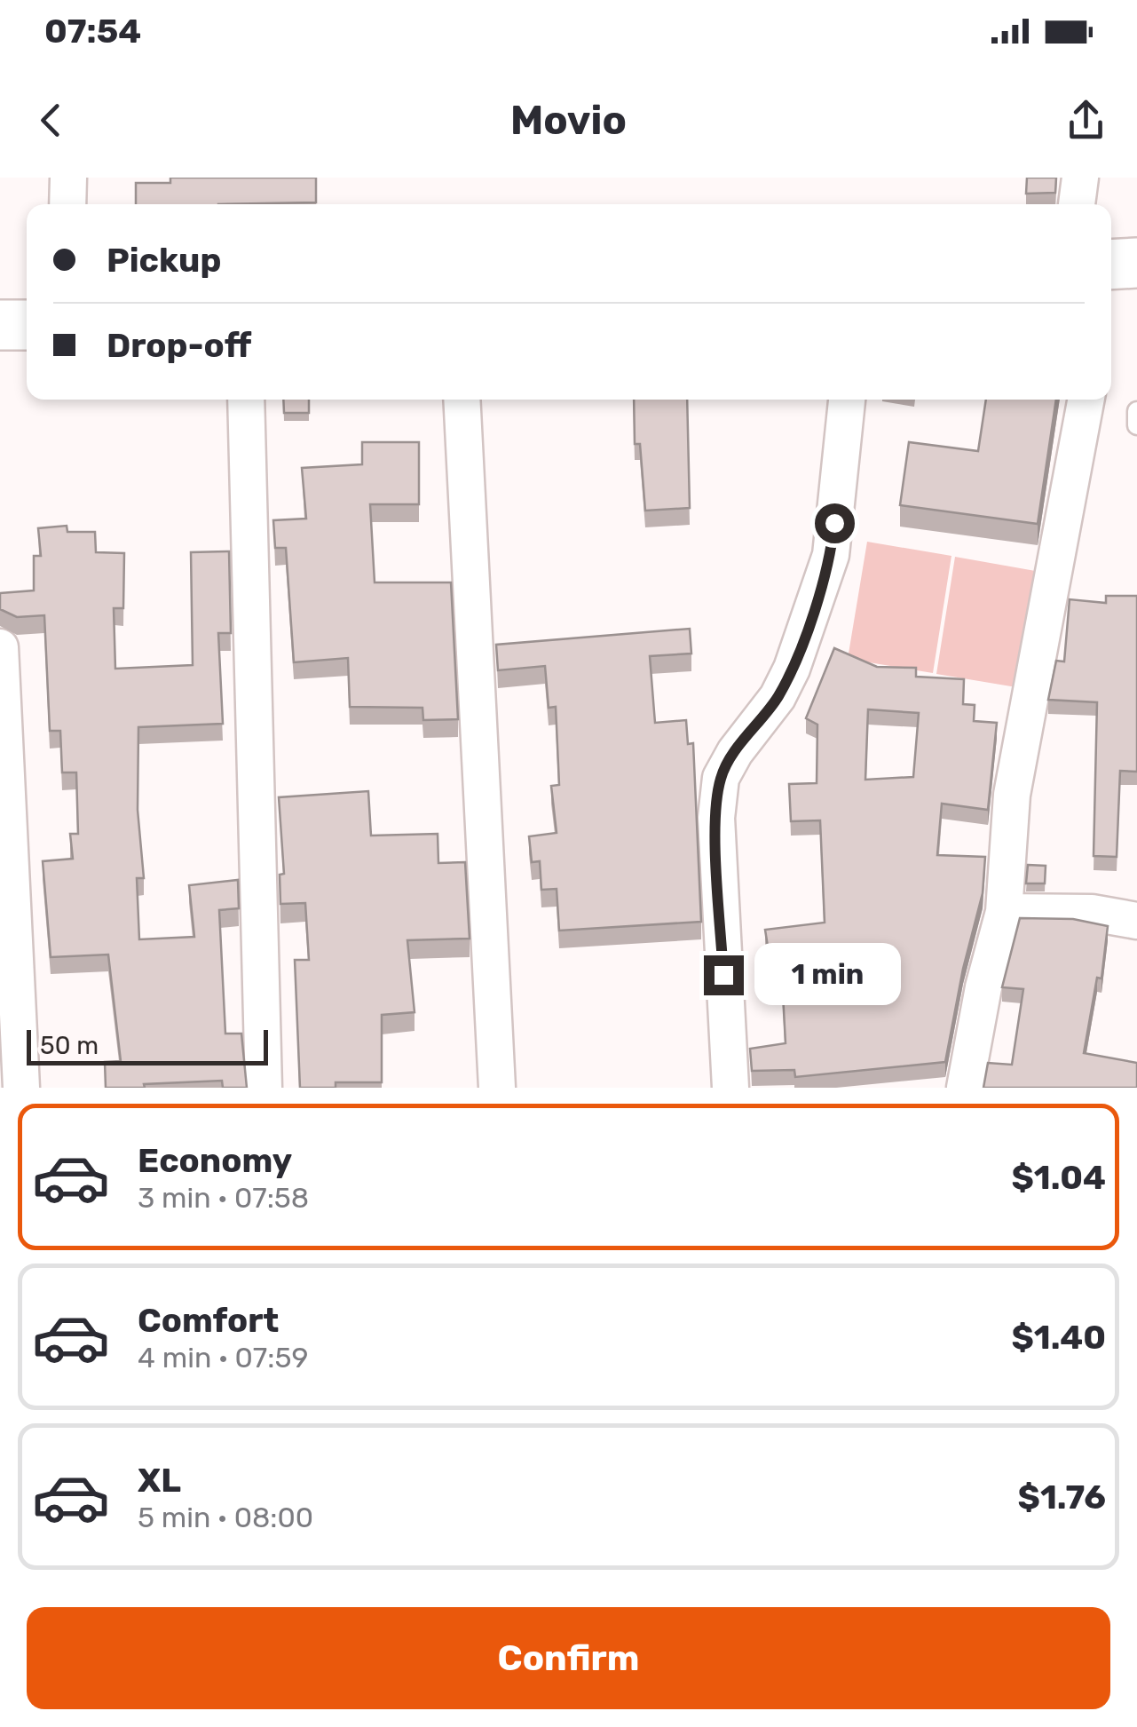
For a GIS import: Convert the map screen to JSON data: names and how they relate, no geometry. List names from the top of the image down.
{
  "scale_bar": "50 m",
  "page": {
    "status": "07:54",
    "header": "Movio",
    "banner": ["Pickup", "Drop-off"],
    "bubble": "1 min",
    "scale": "50 m",
    "list": [
      {
        "name": "Economy",
        "note": "3 min · 07:58",
        "value": "$1.04"
      },
      {
        "name": "Comfort",
        "note": "4 min · 07:59",
        "value": "$1.40"
      },
      {
        "name": "XL",
        "note": "5 min · 08:00",
        "value": "$1.76"
      }
    ],
    "buttons": "Confirm"
  }
}
